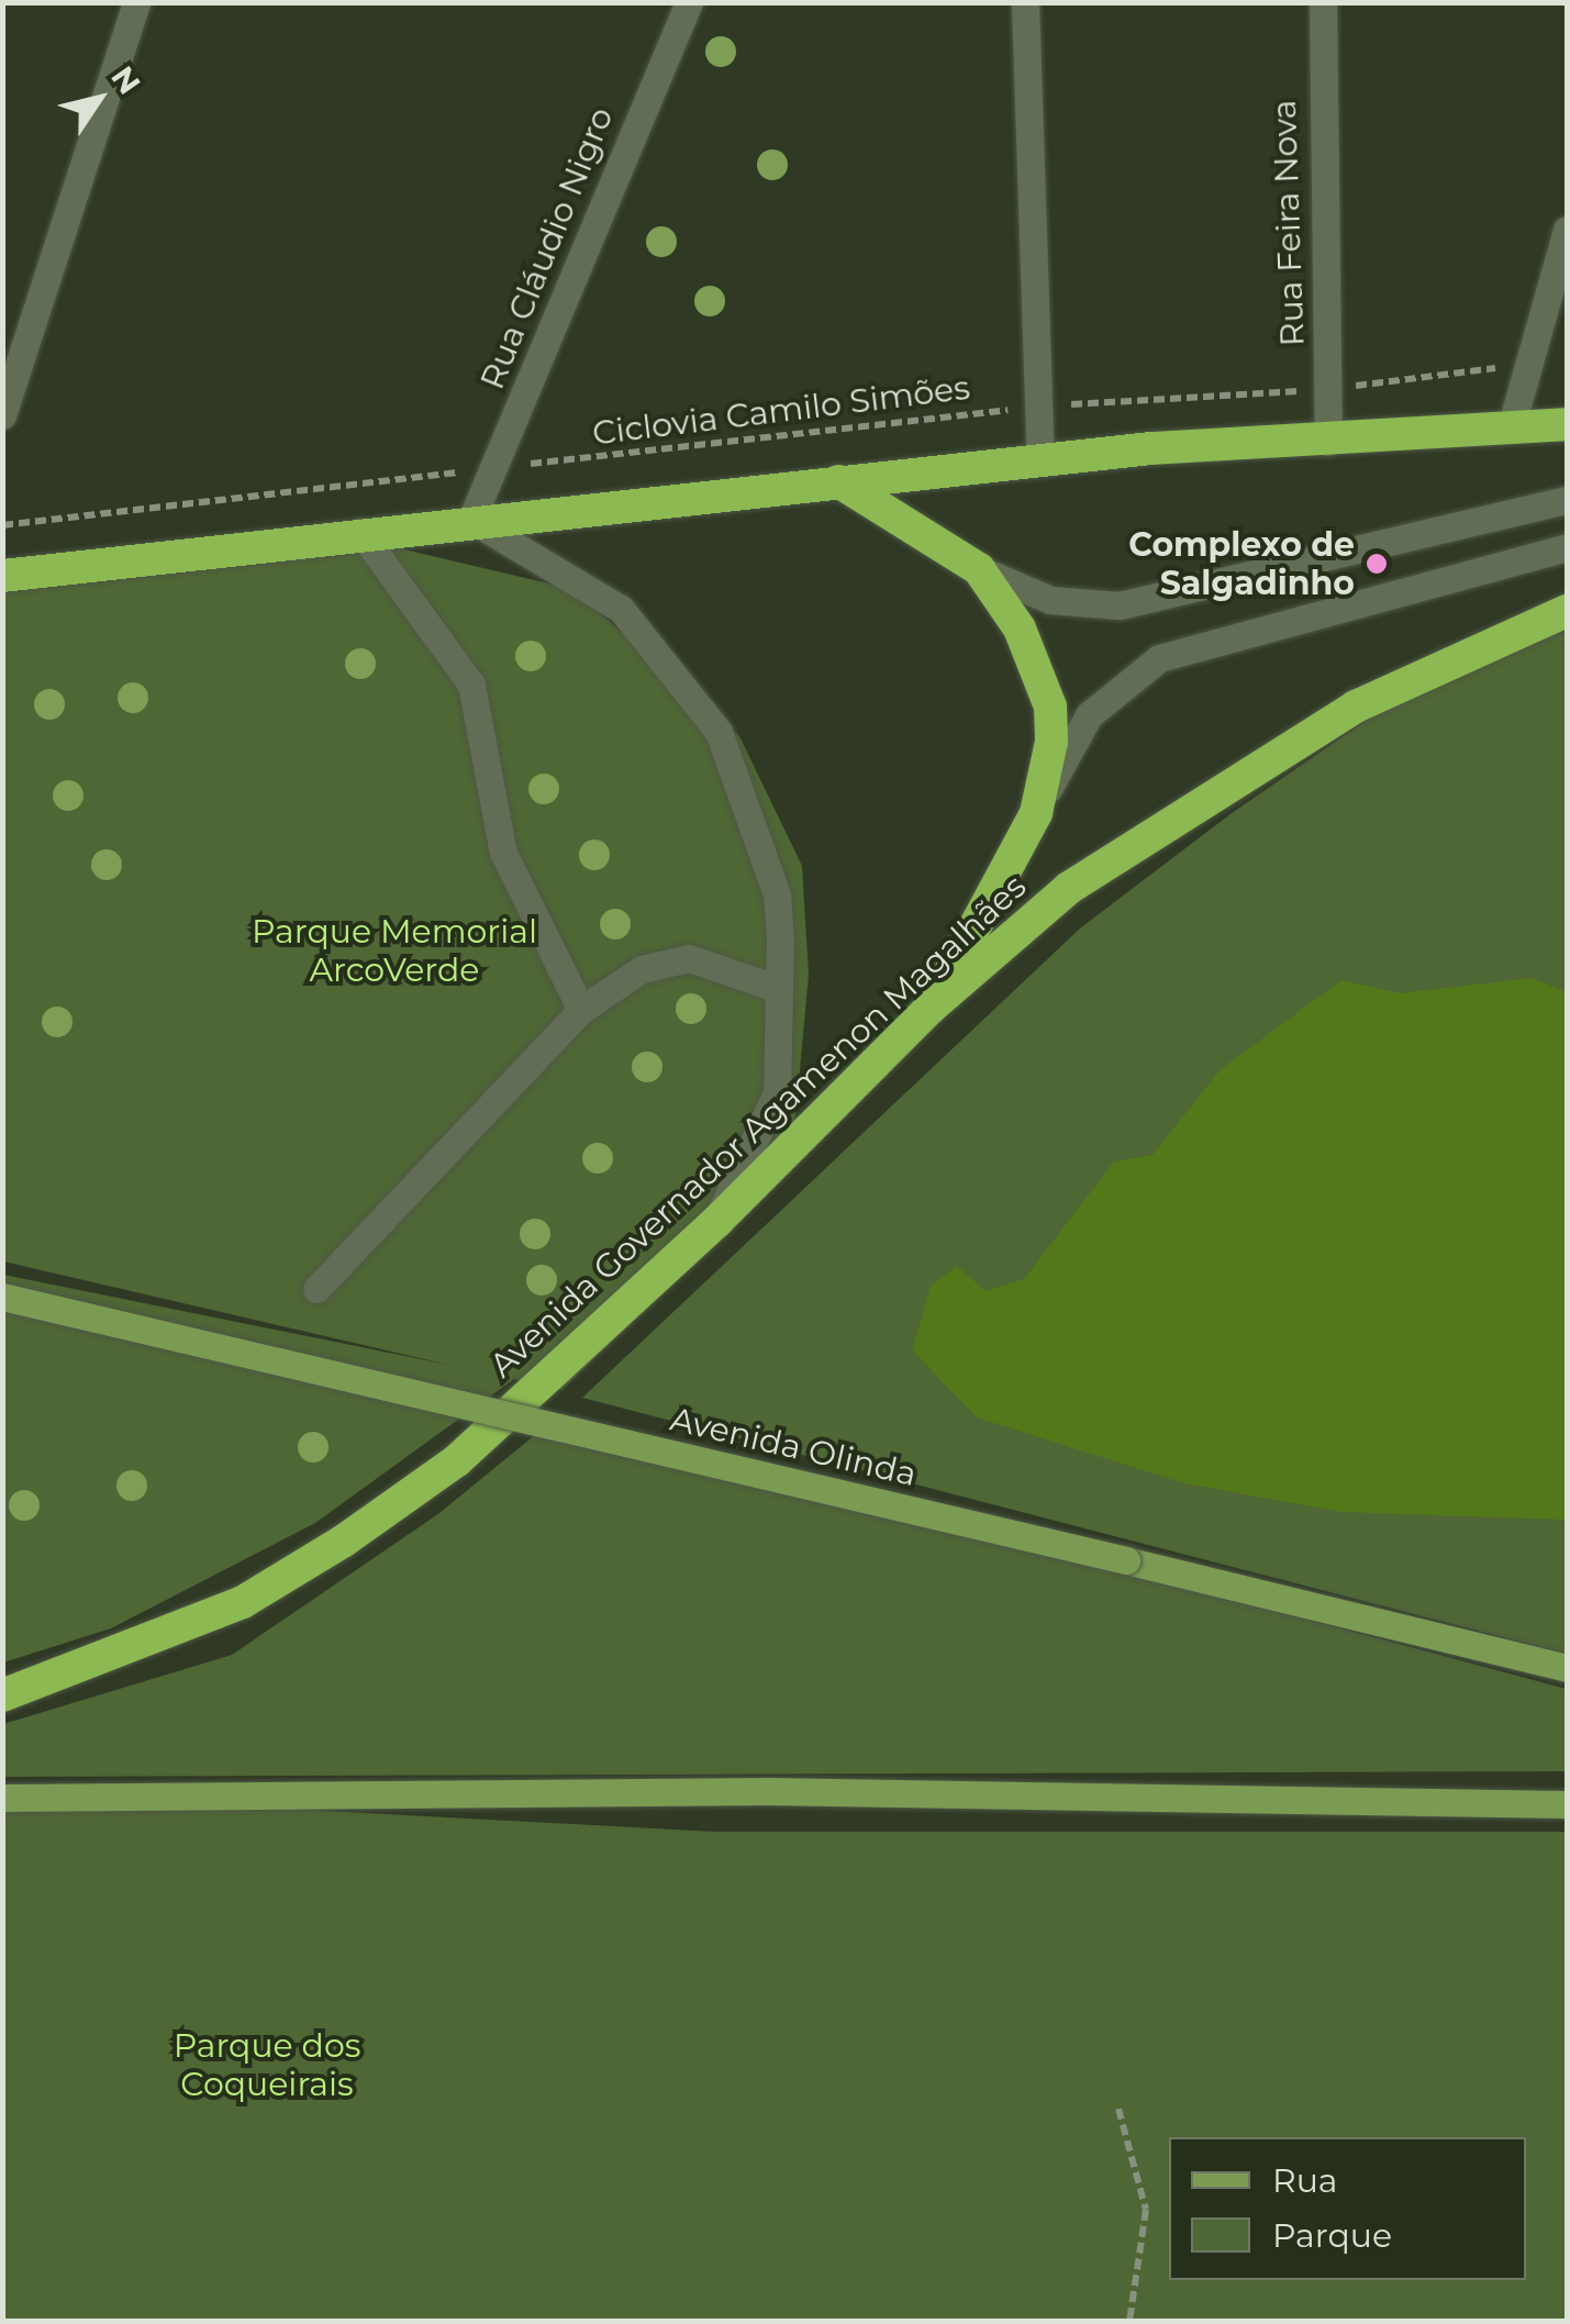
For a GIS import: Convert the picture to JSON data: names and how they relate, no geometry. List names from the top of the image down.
{
  "streets": {
    "highway": ["Avenida Governador Agamenon Magalhães"],
    "main road": ["Avenida Olinda"],
    "street": ["Rua Feira Nova", "Rua Cláudio Nigro"],
    "path": ["Ciclovia Camilo Simões"]
  },
  "crossings": [
    ["Rua Feira Nova", "Ciclovia Camilo Simões"],
    ["Rua Cláudio Nigro", "Ciclovia Camilo Simões"]
  ],
  "parks": ["Parque Memorial ArcoVerde", "Parque dos Coqueirais"],
  "places": ["Complexo de Salgadinho"],
  "legend": ["Rua", "Parque"],
  "north": "top right"
}
